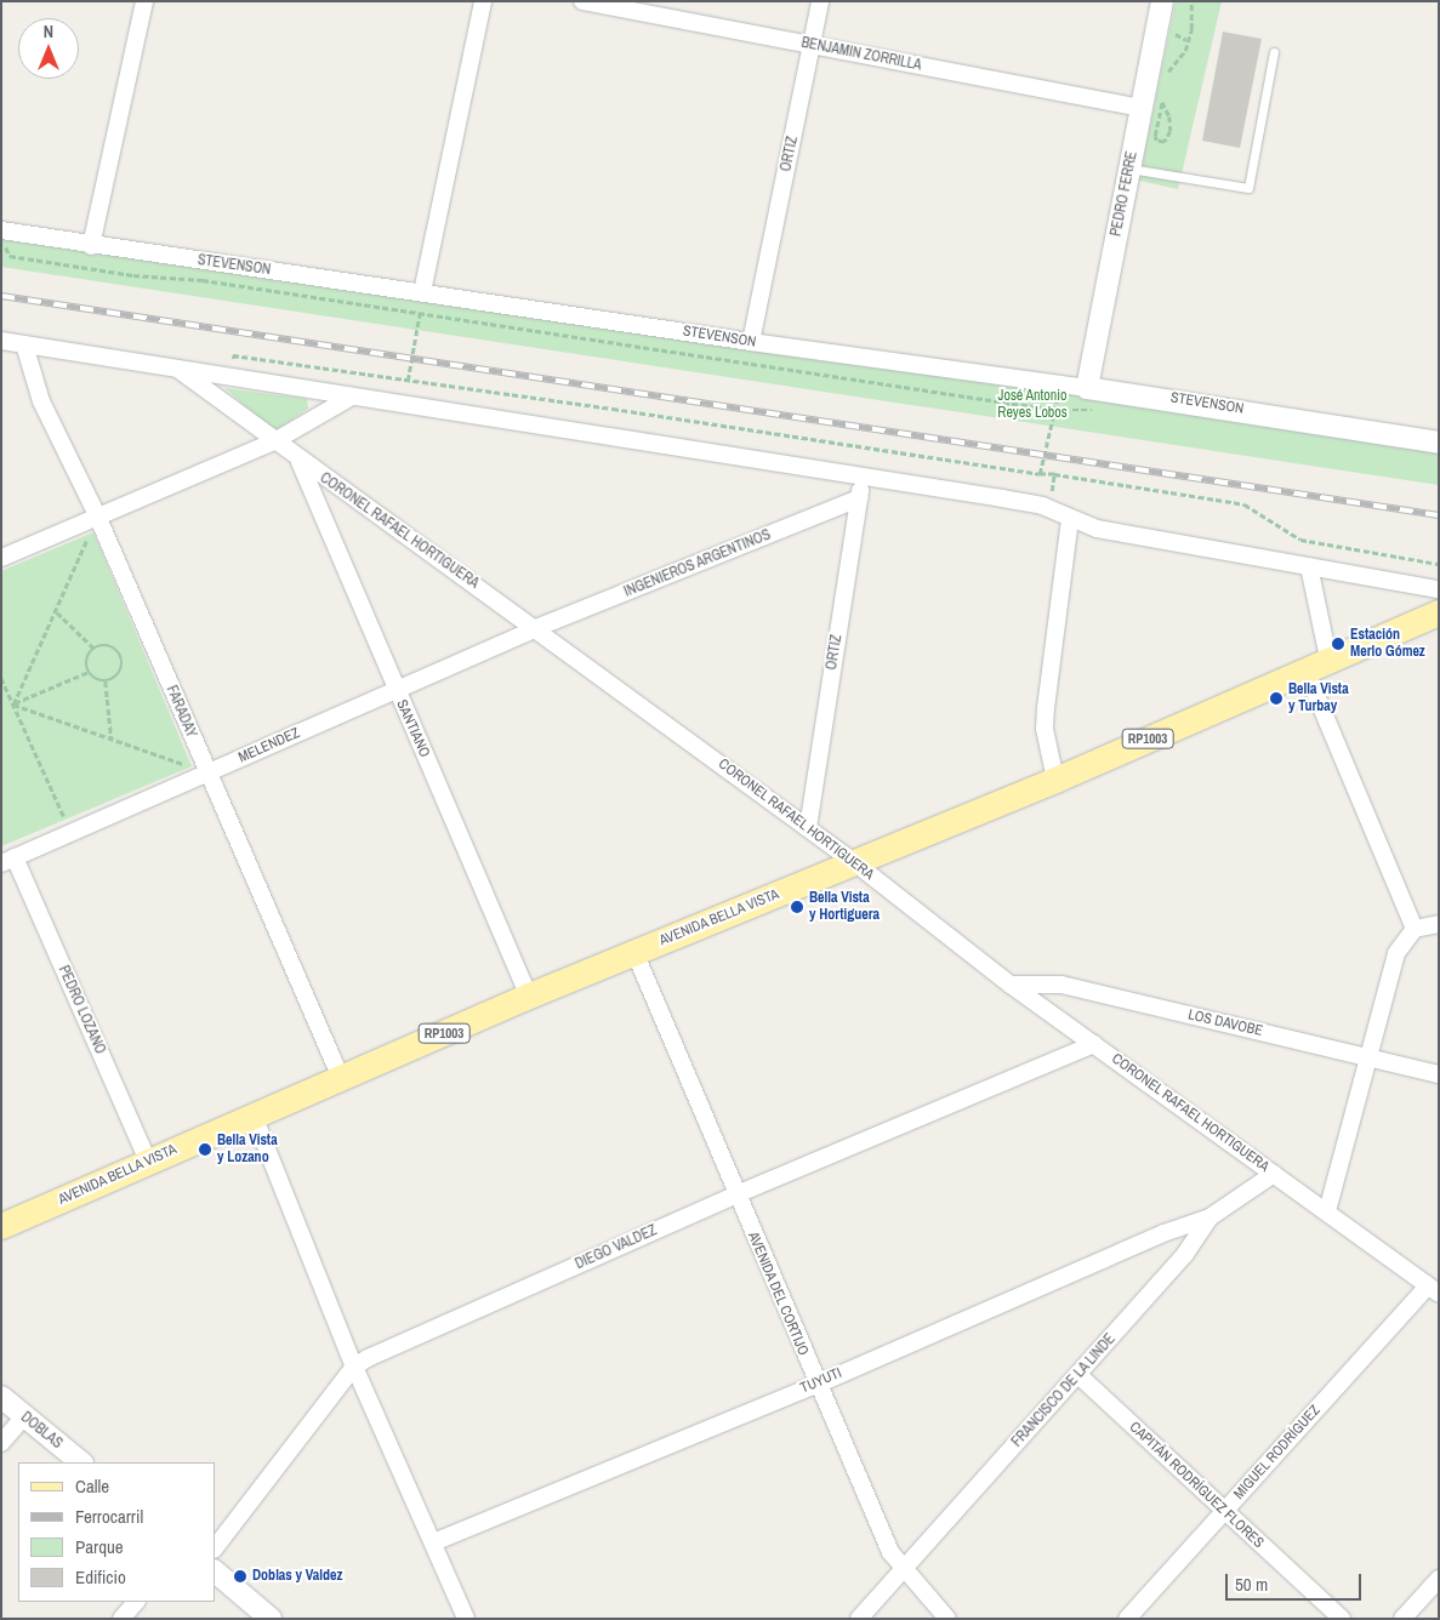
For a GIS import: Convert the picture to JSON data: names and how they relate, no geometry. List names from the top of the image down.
{
  "streets": {
    "main road": ["RP1003", "AVENIDA BELLA VISTA"],
    "street": [
      "BENJAMIN ZORRILLA",
      "ORTIZ",
      "PEDRO FERRE",
      "STEVENSON",
      "CORONEL RAFAEL HORTIGUERA",
      "INGENIEROS ARGENTINOS",
      "FARADAY",
      "SANTIANO",
      "MELENDEZ",
      "PEDRO LOZANO",
      "LOS DAVOBE",
      "DIEGO VALDEZ",
      "AVENIDA DEL CORTIJO",
      "TUYUTI",
      "FRANCISCO DE LA LINDE",
      "DOBLAS",
      "MIGUEL RODRÍGUEZ",
      "CAPITÁN RODRÍGUEZ FLORES"
    ]
  },
  "crossings": [
    ["BENJAMIN ZORRILLA", "ORTIZ"],
    ["BENJAMIN ZORRILLA", "PEDRO FERRE"],
    ["ORTIZ", "STEVENSON"],
    ["ORTIZ", "CORONEL RAFAEL HORTIGUERA"],
    ["ORTIZ", "INGENIEROS ARGENTINOS"],
    ["PEDRO FERRE", "STEVENSON"],
    ["CORONEL RAFAEL HORTIGUERA", "INGENIEROS ARGENTINOS"],
    ["CORONEL RAFAEL HORTIGUERA", "SANTIANO"],
    ["CORONEL RAFAEL HORTIGUERA", "MELENDEZ"],
    ["CORONEL RAFAEL HORTIGUERA", "AVENIDA BELLA VISTA"],
    ["CORONEL RAFAEL HORTIGUERA", "LOS DAVOBE"],
    ["CORONEL RAFAEL HORTIGUERA", "DIEGO VALDEZ"],
    ["CORONEL RAFAEL HORTIGUERA", "FRANCISCO DE LA LINDE"],
    ["CORONEL RAFAEL HORTIGUERA", "MIGUEL RODRÍGUEZ"],
    ["INGENIEROS ARGENTINOS", "MELENDEZ"],
    ["FARADAY", "MELENDEZ"],
    ["FARADAY", "AVENIDA BELLA VISTA"],
    ["SANTIANO", "MELENDEZ"],
    ["SANTIANO", "AVENIDA BELLA VISTA"],
    ["MELENDEZ", "PEDRO LOZANO"],
    ["AVENIDA BELLA VISTA", "PEDRO LOZANO"],
    ["AVENIDA BELLA VISTA", "AVENIDA DEL CORTIJO"],
    ["DIEGO VALDEZ", "AVENIDA DEL CORTIJO"],
    ["AVENIDA DEL CORTIJO", "TUYUTI"],
    ["AVENIDA DEL CORTIJO", "FRANCISCO DE LA LINDE"],
    ["TUYUTI", "FRANCISCO DE LA LINDE"],
    ["FRANCISCO DE LA LINDE", "CAPITÁN RODRÍGUEZ FLORES"],
    ["MIGUEL RODRÍGUEZ", "CAPITÁN RODRÍGUEZ FLORES"]
  ],
  "parks": ["José Antonio Reyes Lobos"],
  "places": [
    "Estación Merlo Gómez",
    "Bella Vista y Turbay",
    "Bella Vista y Hortiguera",
    "Bella Vista y Lozano",
    "Doblas y Valdez"
  ],
  "legend": [
    "Calle",
    "Ferrocarril",
    "Parque",
    "Edificio"
  ],
  "scale_bar": "50 m",
  "north": "top"
}
